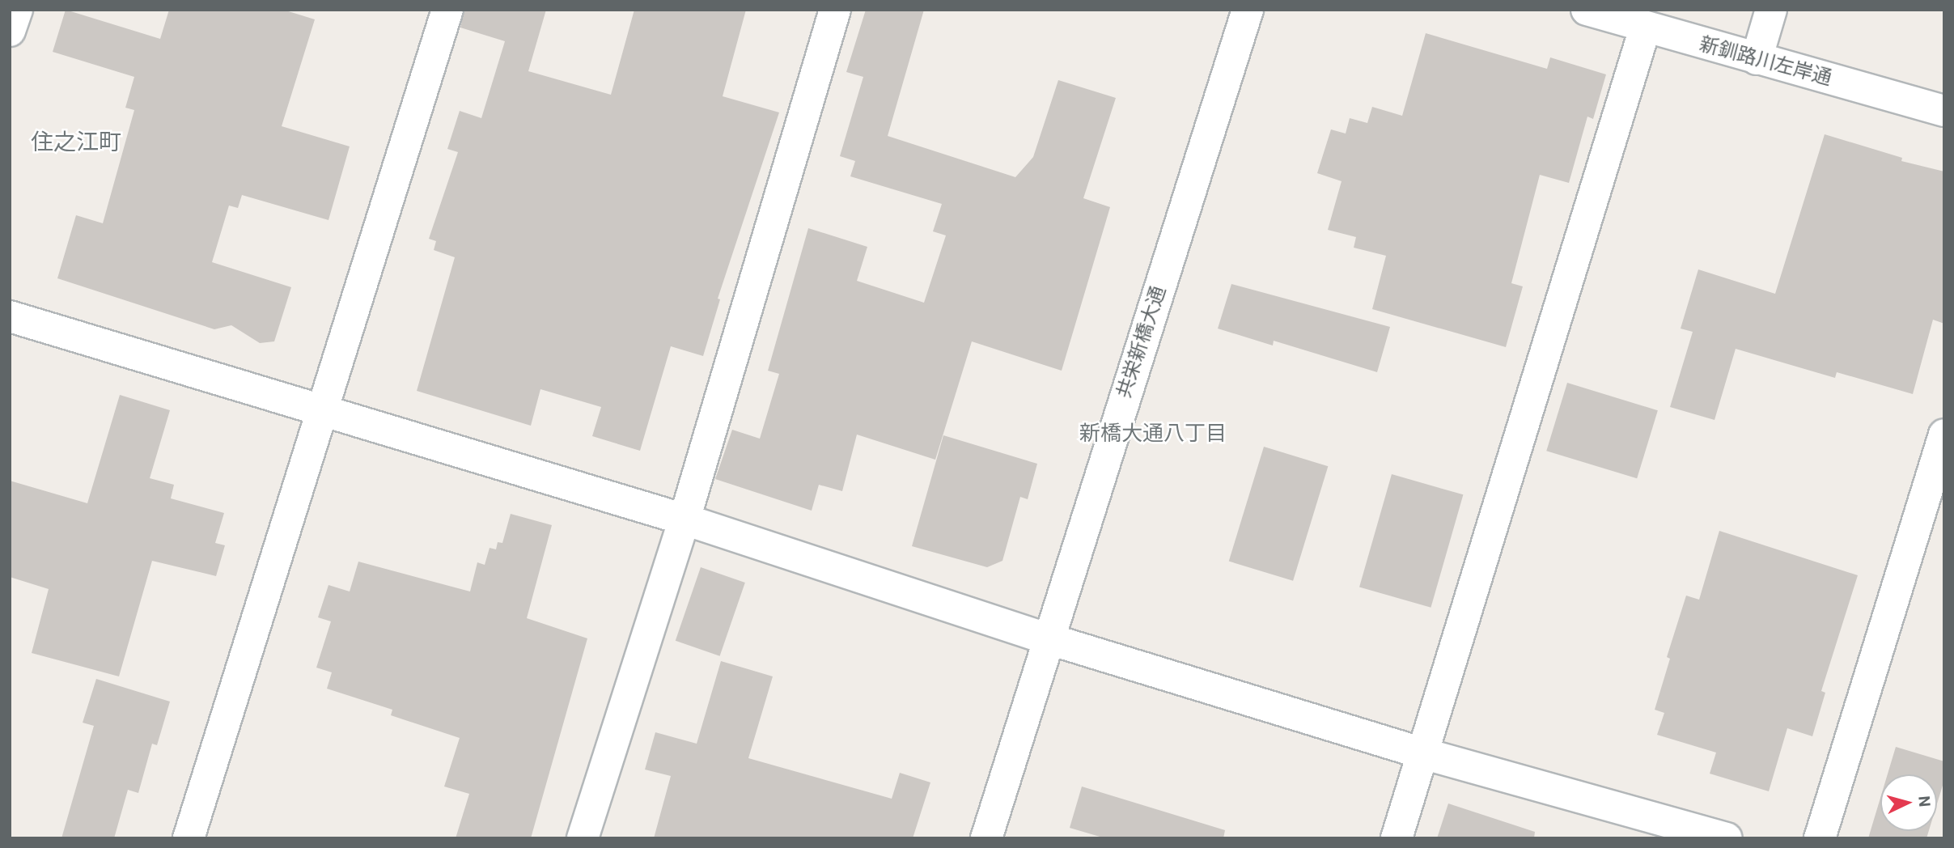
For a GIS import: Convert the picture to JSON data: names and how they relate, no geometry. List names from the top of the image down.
{
  "streets": {
    "street": ["新釧路川左岸通", "共栄新橋大通"]
  },
  "districts": ["住之江町", "新橋大通八丁目"],
  "north": "right"
}
